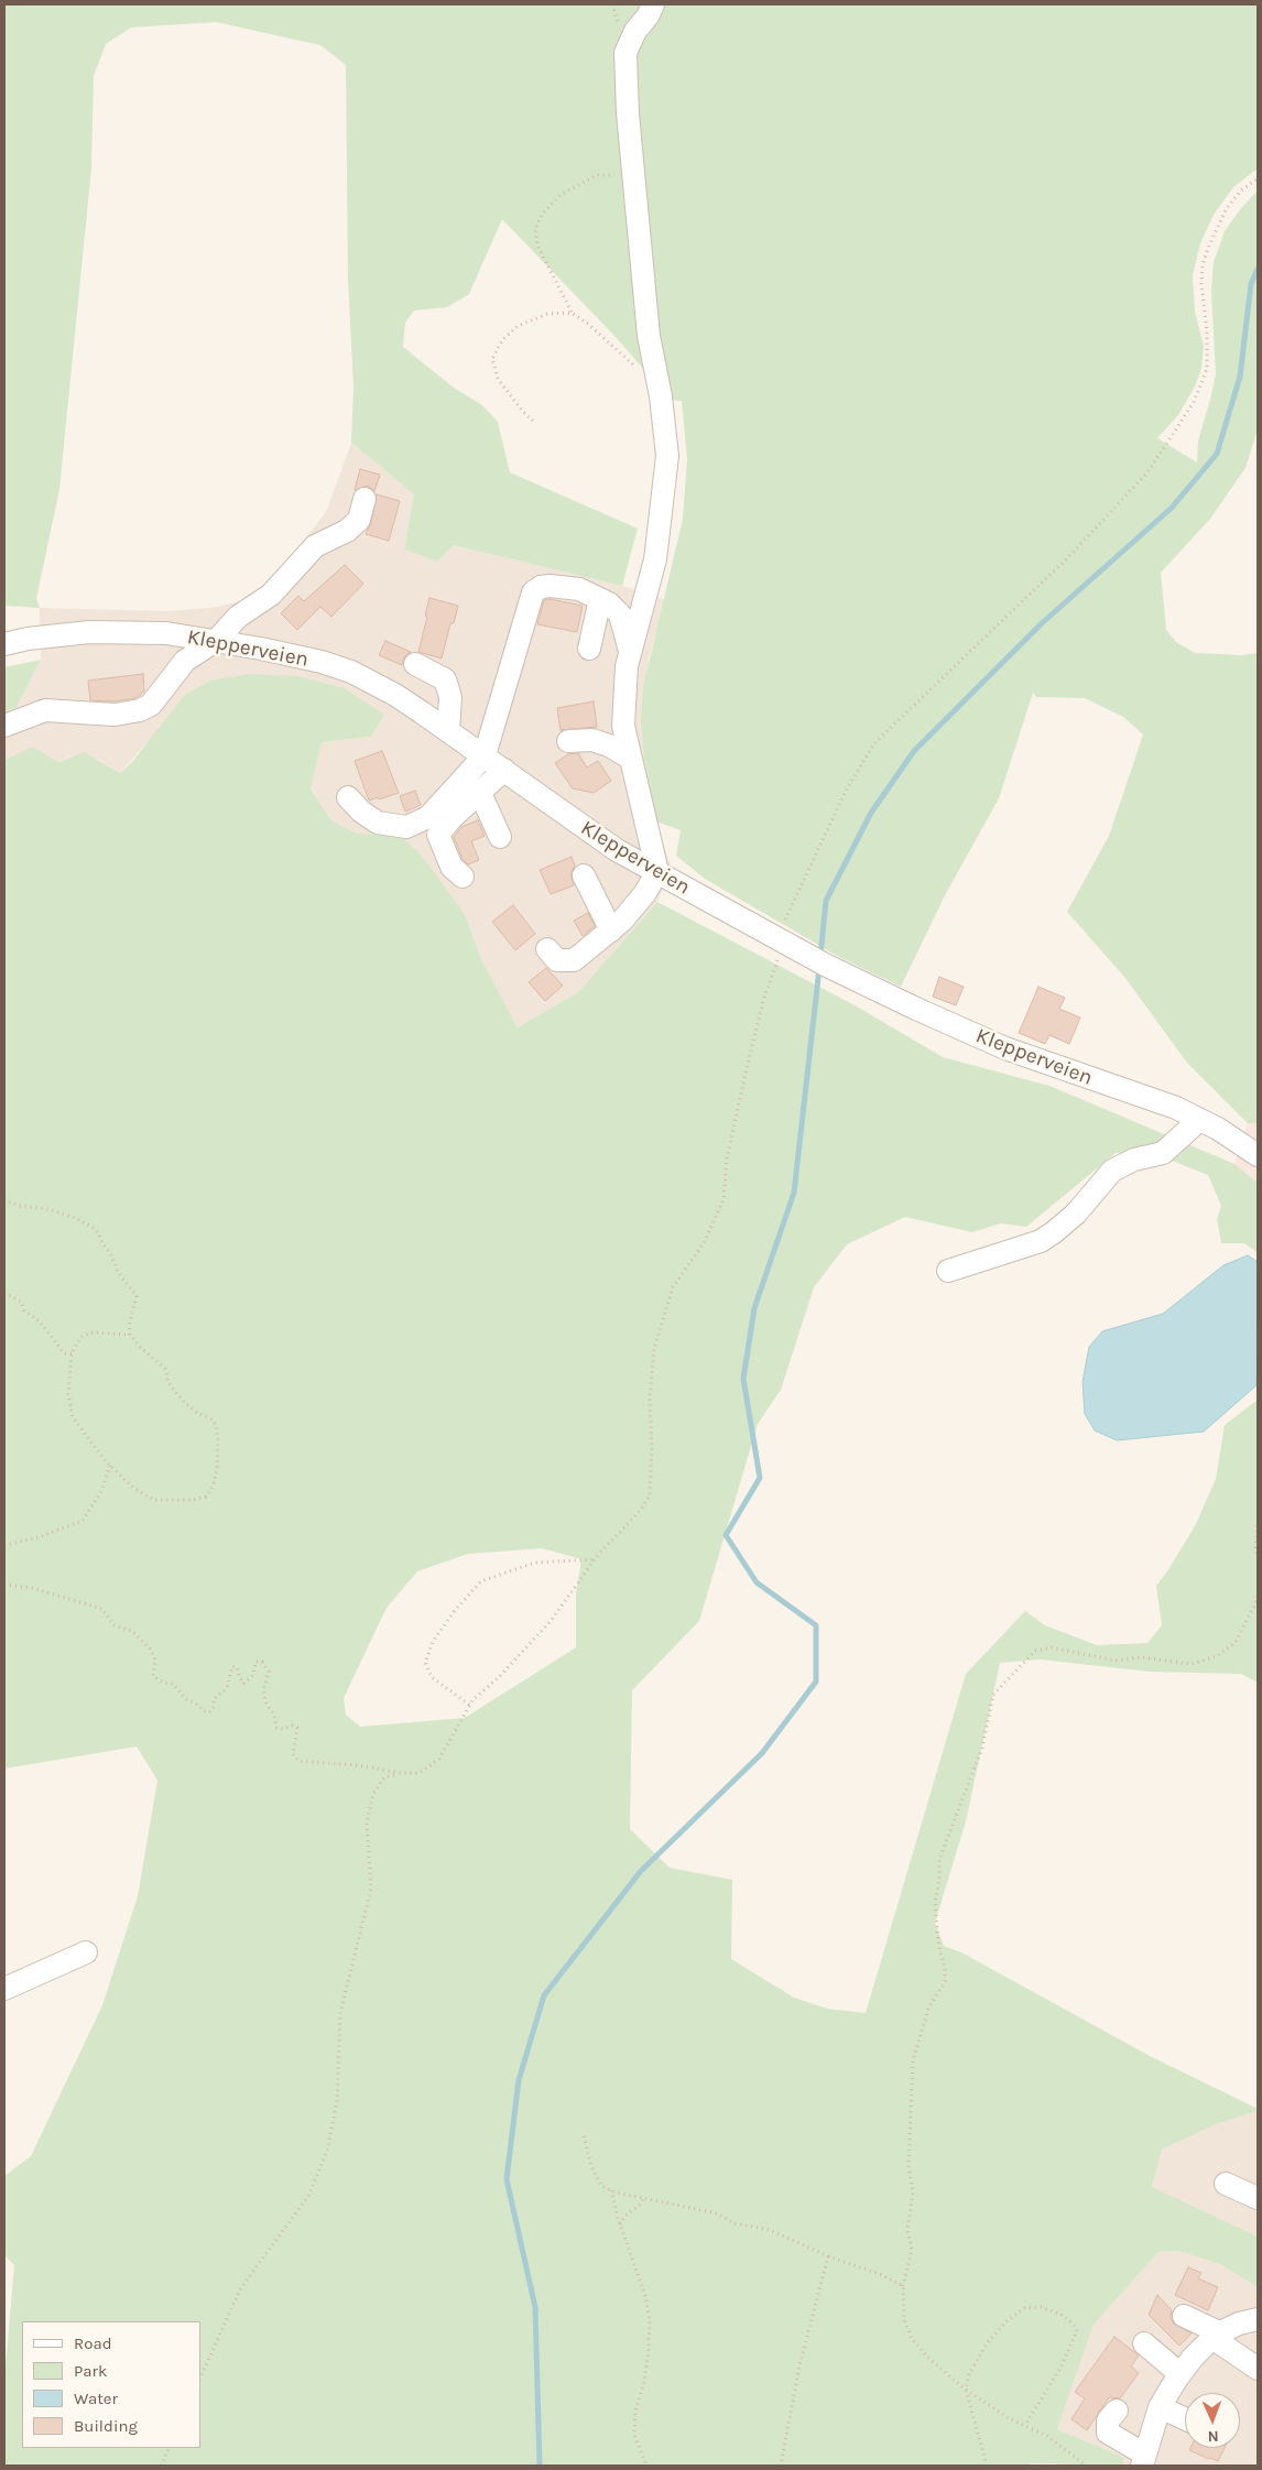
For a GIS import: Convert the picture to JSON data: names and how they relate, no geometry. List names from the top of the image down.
{
  "streets": {
    "street": ["Klepperveien"]
  },
  "legend": [
    "Road",
    "Park",
    "Water",
    "Building"
  ],
  "north": "bottom"
}
